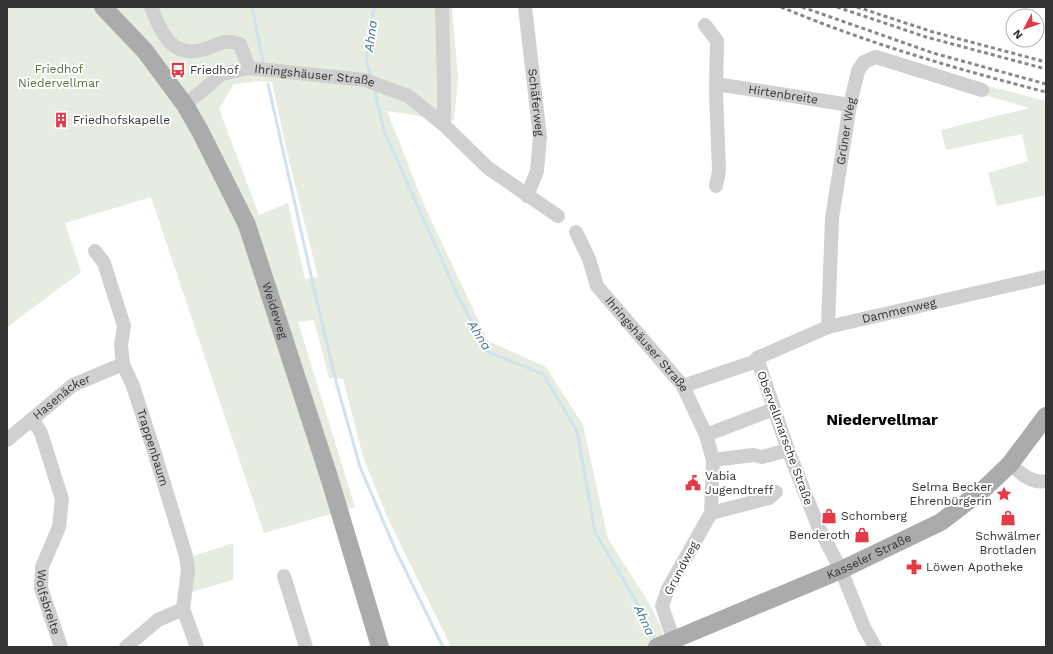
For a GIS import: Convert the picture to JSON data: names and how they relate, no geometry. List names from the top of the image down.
{
  "streets": {
    "main road": ["Weideweg", "Kasseler Straße"],
    "street": [
      "Ihringshäuser Straße",
      "Hirtenbreite",
      "Schäferweg",
      "Grüner Weg",
      "Dammenweg",
      "Hasenäcker",
      "Obervellmarsche Straße",
      "Trappenbaum",
      "Grundweg",
      "Wolfsbreite"
    ]
  },
  "crossings": [
    ["Ihringshäuser Straße", "Schäferweg"],
    ["Ihringshäuser Straße", "Weideweg"],
    ["Ihringshäuser Straße", "Dammenweg"],
    ["Ihringshäuser Straße", "Grundweg"],
    ["Hirtenbreite", "Grüner Weg"],
    ["Grüner Weg", "Dammenweg"],
    ["Dammenweg", "Obervellmarsche Straße"],
    ["Hasenäcker", "Trappenbaum"],
    ["Hasenäcker", "Wolfsbreite"],
    ["Obervellmarsche Straße", "Kasseler Straße"]
  ],
  "districts": ["Niedervellmar"],
  "water": ["Ahna"],
  "parks": ["Friedhof Niedervellmar"],
  "places": {
    "bus stop": ["Friedhof"],
    "building": ["Friedhofskapelle"],
    "public building": ["Vabia Jugendtreff"],
    "place": ["Selma Becker Ehrenbürgerin"],
    "shop": ["Schomberg", "Schwälmer Brotladen", "Benderoth"],
    "pharmacy": ["Löwen Apotheke"]
  },
  "north": "bottom left"
}
